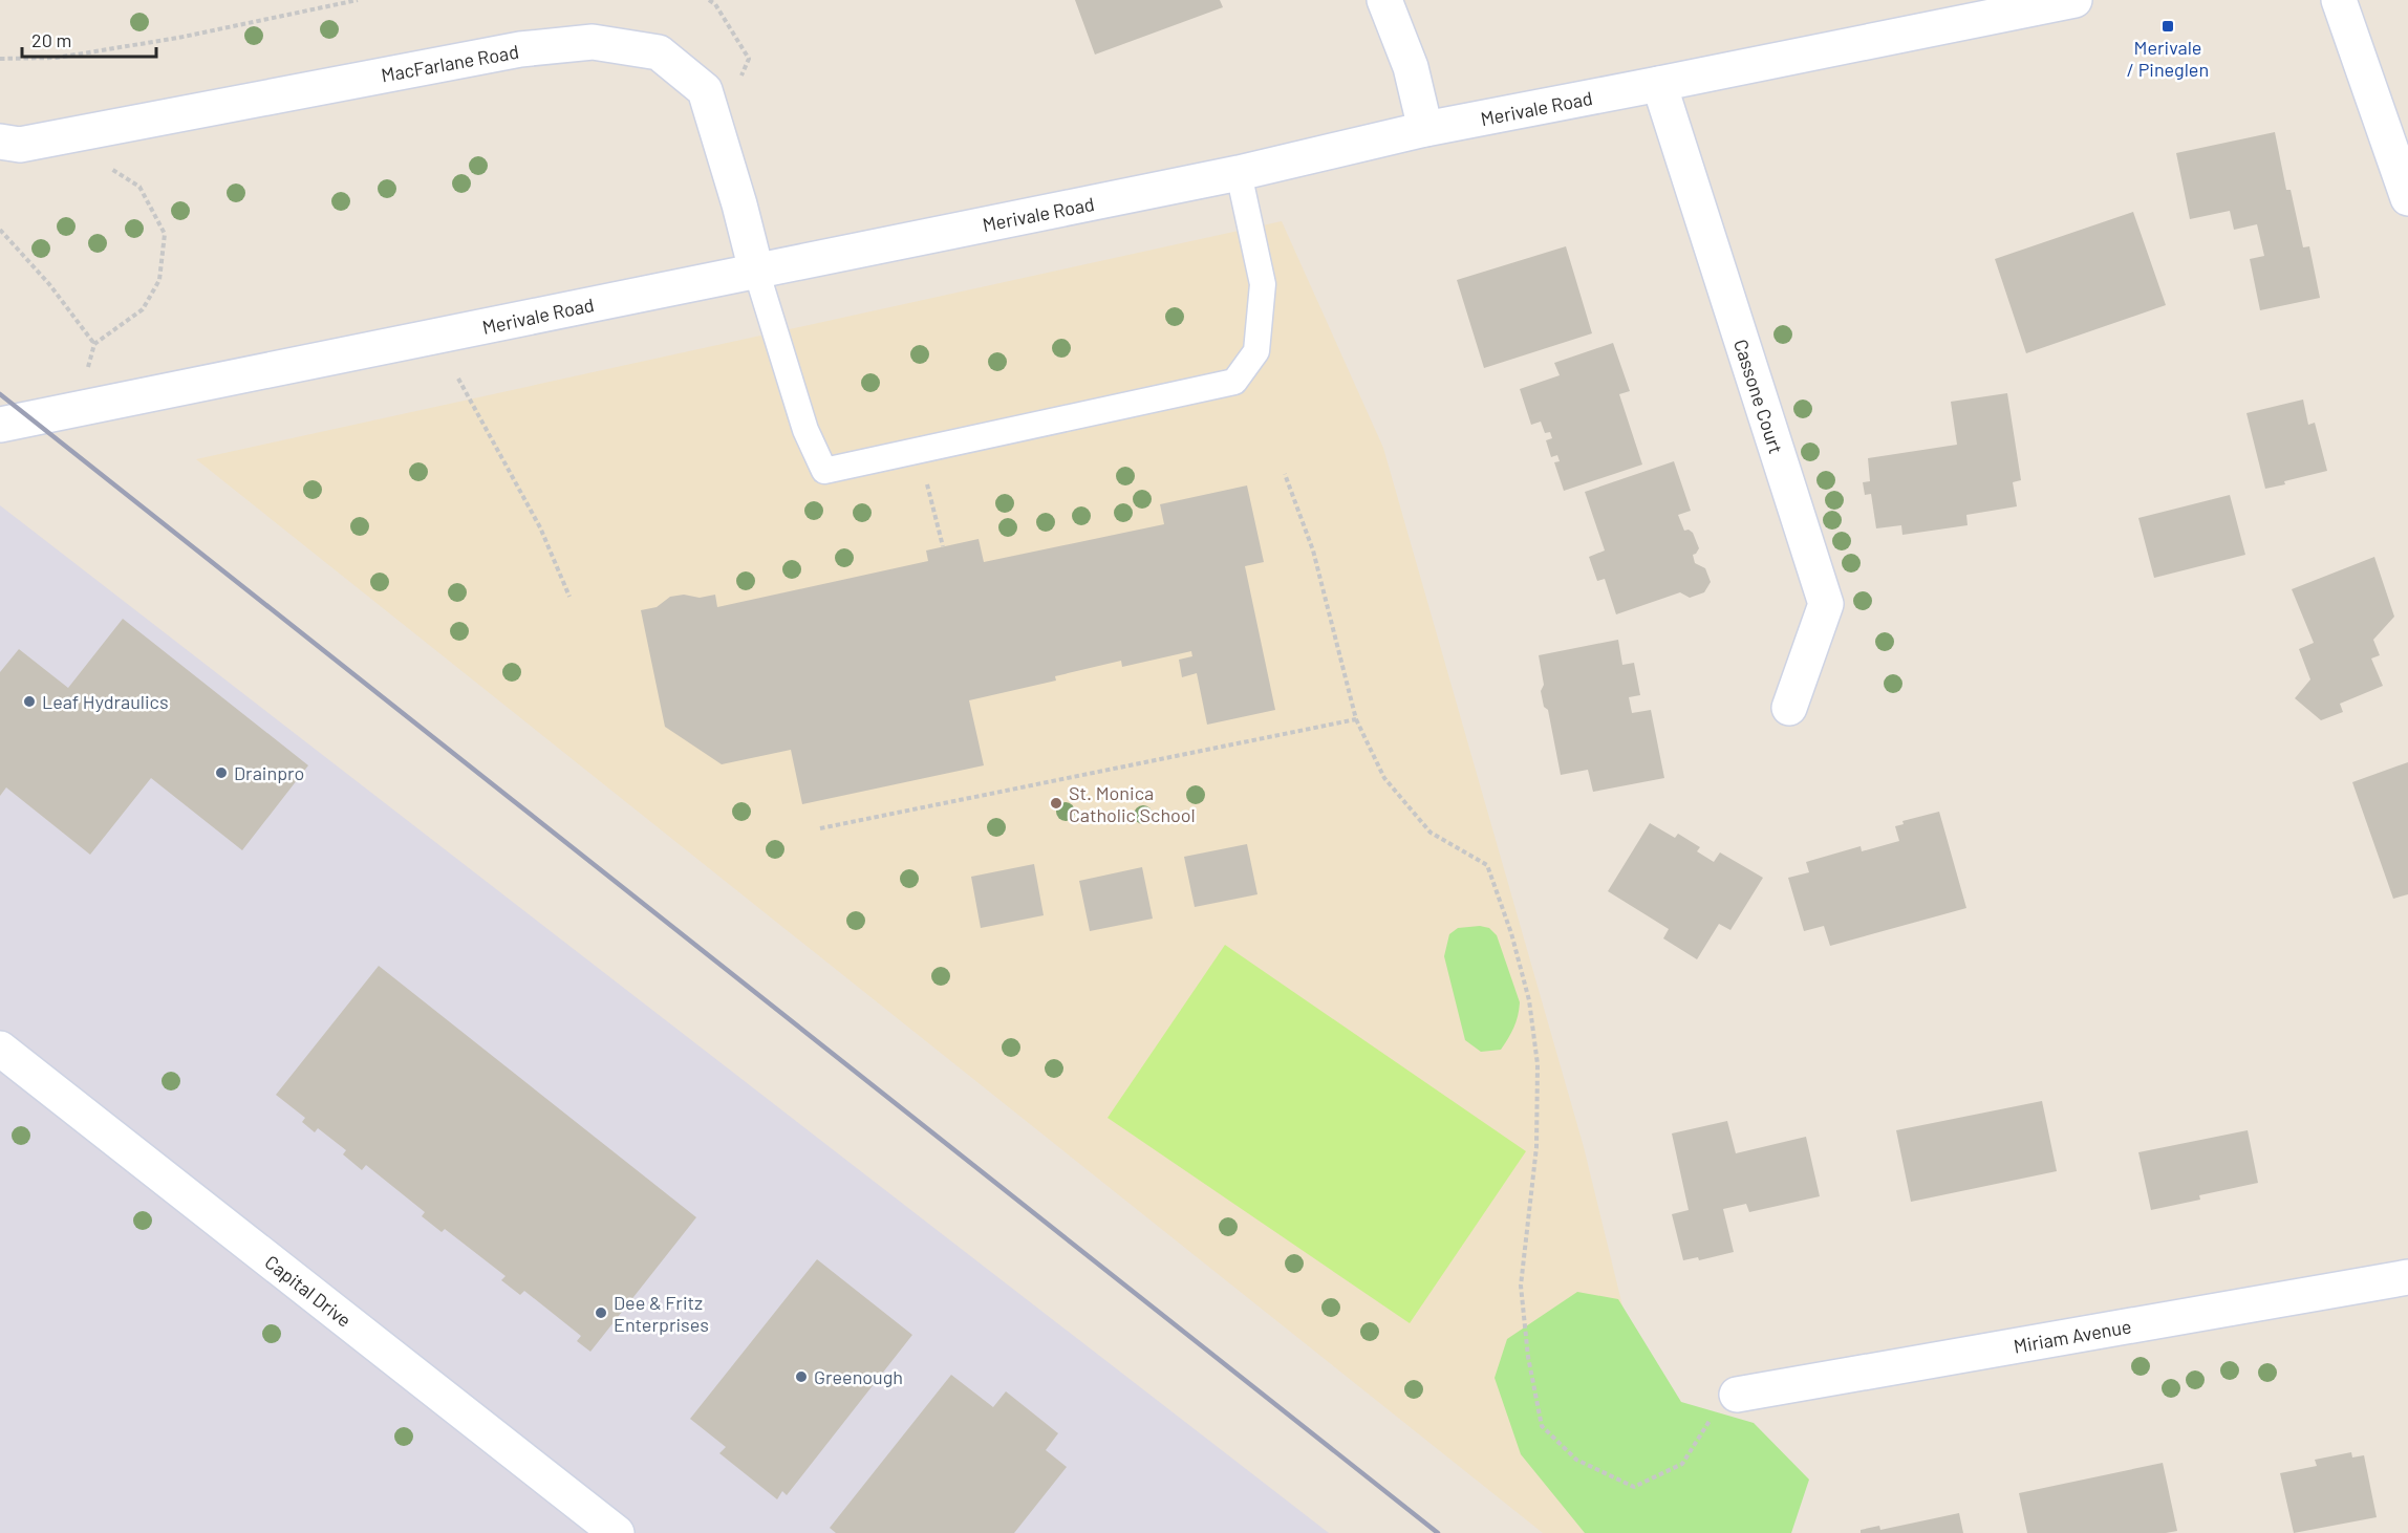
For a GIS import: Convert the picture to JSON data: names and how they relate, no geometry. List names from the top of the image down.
{
  "streets": {
    "street": [
      "MacFarlane Road",
      "Merivale Road",
      "Cassone Court",
      "Capital Drive",
      "Miriam Avenue"
    ]
  },
  "crossings": [
    ["MacFarlane Road", "Merivale Road"],
    ["Merivale Road", "Cassone Court"]
  ],
  "places": {
    "transit": ["Merivale / Pineglen"],
    "other": [
      "Leaf Hydraulics",
      "Drainpro",
      "St. Monica Catholic School",
      "Dee & Fritz Enterprises",
      "Greenough"
    ]
  },
  "scale_bar": "20 m"
}
